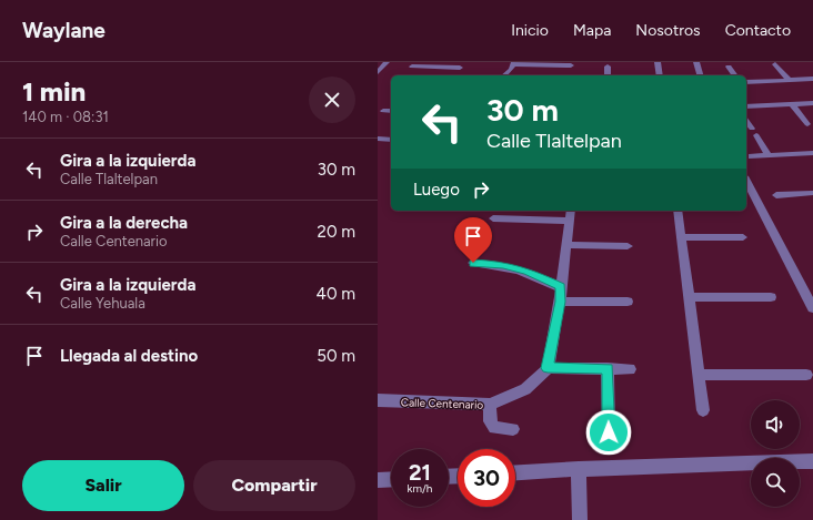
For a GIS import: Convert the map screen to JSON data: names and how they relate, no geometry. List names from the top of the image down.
{
  "streets": {
    "street": ["Calle Centenario"]
  },
  "page": {
    "header": "Waylane",
    "nav": [
      "Inicio",
      "Mapa",
      "Nosotros",
      "Contacto"
    ],
    "heading": ["1 min", "140 m · 08:31"],
    "turn": ["30 m", "Calle Tlaltelpan"],
    "list": [
      {
        "name": "Gira a la izquierda",
        "note": "Calle Tlaltelpan",
        "value": "30 m"
      },
      {
        "name": "Gira a la derecha",
        "note": "Calle Centenario",
        "value": "20 m"
      },
      {
        "name": "Gira a la izquierda",
        "note": "Calle Yehuala",
        "value": "40 m"
      },
      {
        "name": "Llegada al destino",
        "value": "50 m"
      }
    ],
    "then": "Luego",
    "speed": "21 km/h",
    "limit": "30",
    "buttons": ["Salir", "Compartir"]
  }
}
